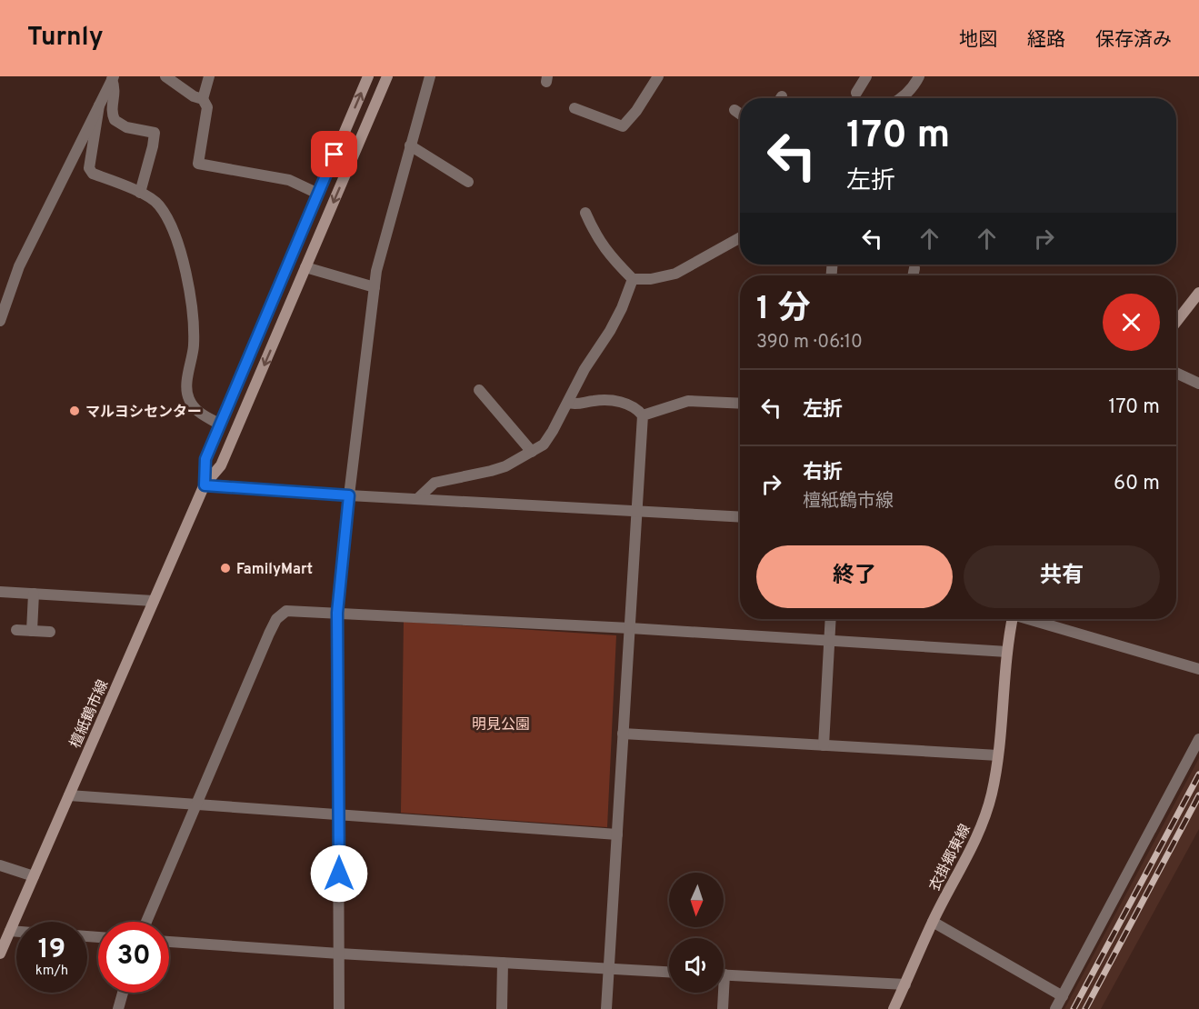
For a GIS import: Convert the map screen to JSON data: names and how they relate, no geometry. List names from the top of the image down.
{
  "streets": {
    "main road": ["檀紙鶴市線", "衣掛郷東線"]
  },
  "parks": ["明見公園"],
  "places": ["マルヨシセンター", "FamilyMart"],
  "north": "bottom",
  "page": {
    "header": "Turnly",
    "nav": ["地図", "経路", "保存済み"],
    "turn": ["170 m", "左折"],
    "heading": ["1 分", "390 m · 06:10"],
    "list": [
      {
        "name": "左折",
        "value": "170 m"
      },
      {
        "name": "右折",
        "note": "檀紙鶴市線",
        "value": "60 m"
      }
    ],
    "buttons": ["終了", "共有"],
    "speed": "19 km/h",
    "limit": "30"
  }
}
